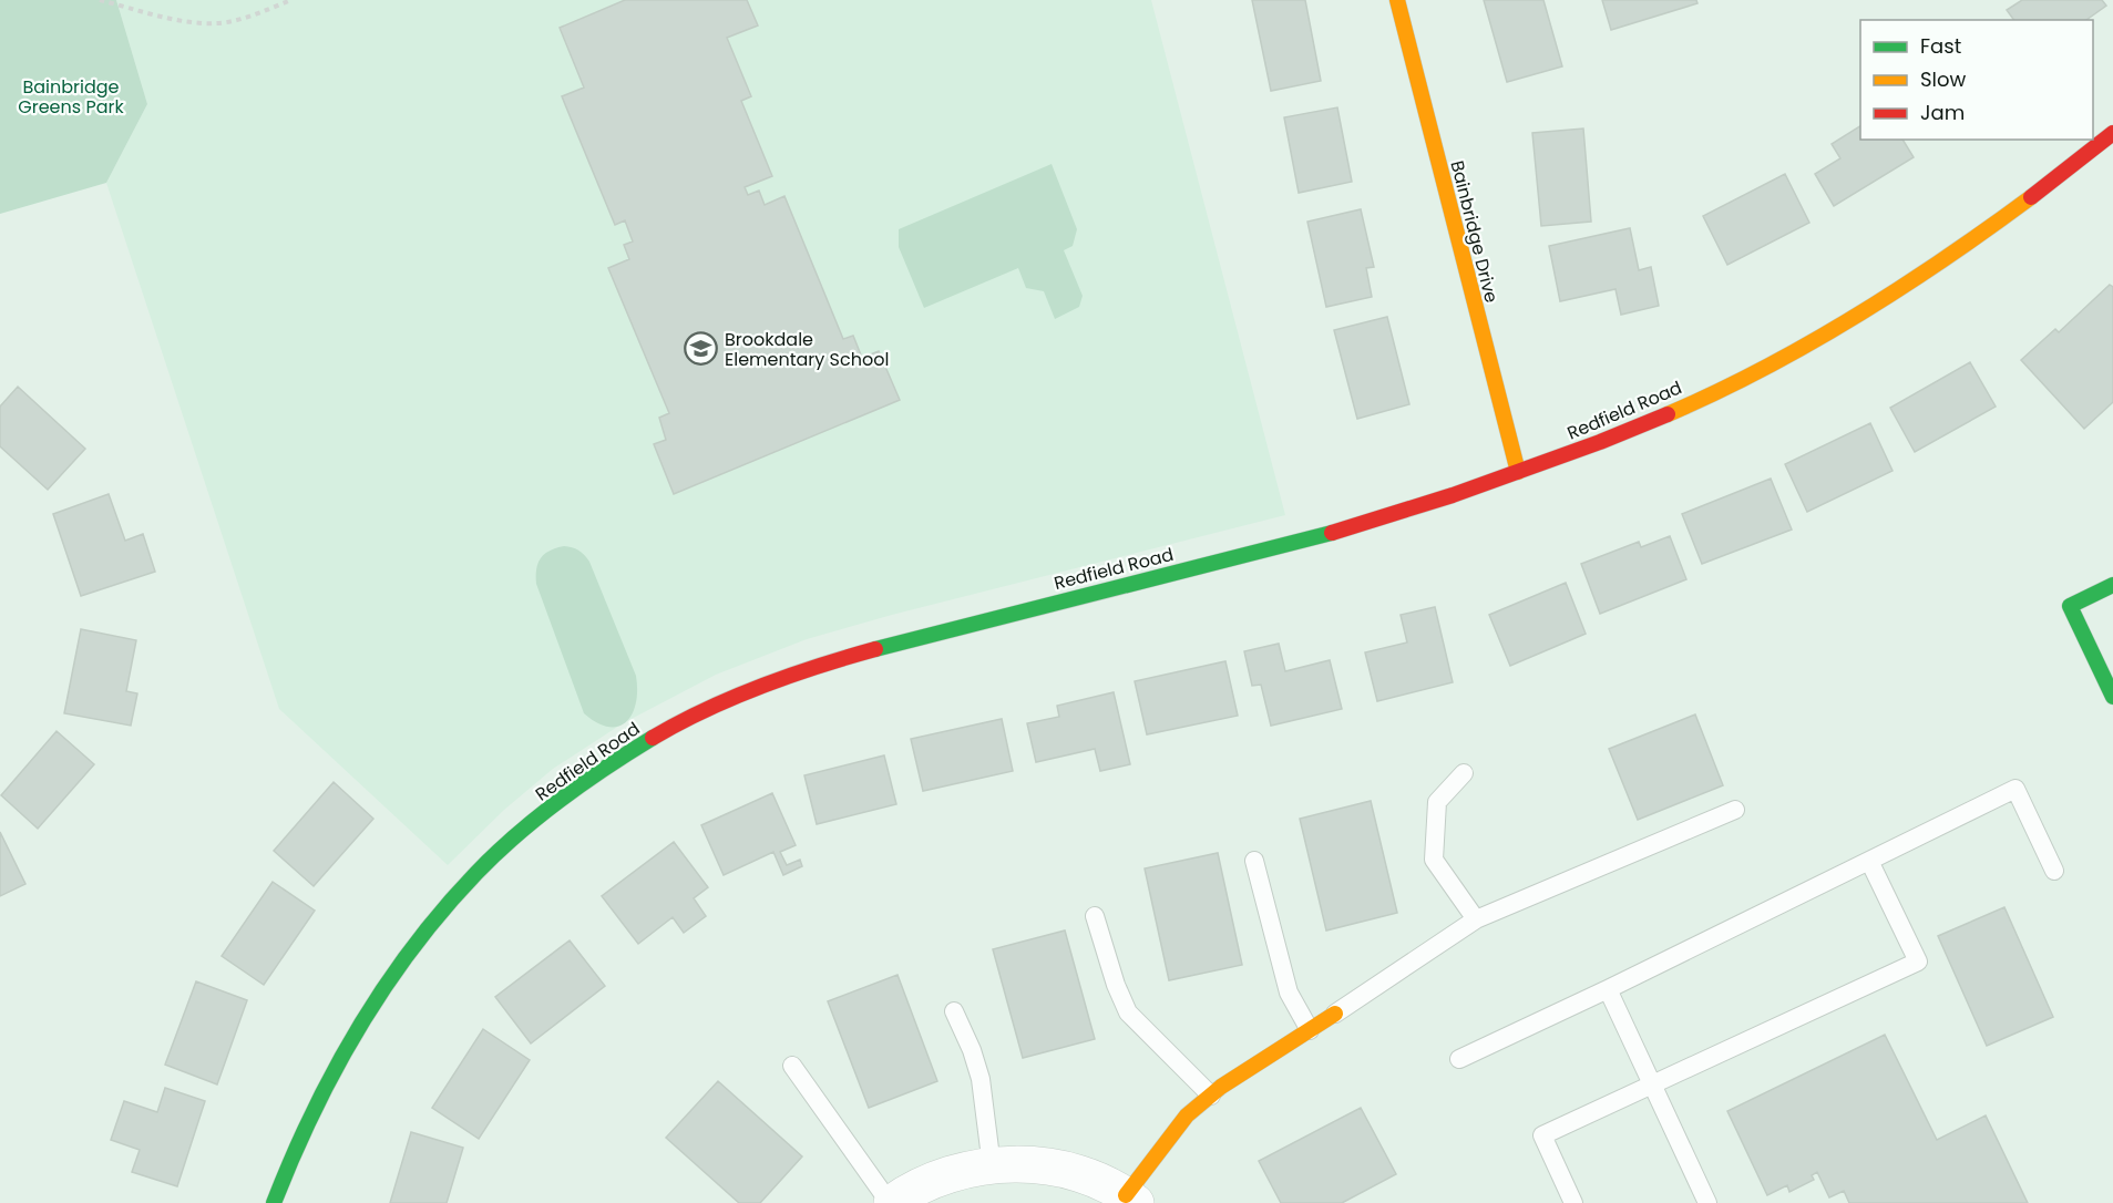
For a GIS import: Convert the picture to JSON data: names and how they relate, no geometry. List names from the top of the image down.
{
  "streets": {
    "street": ["Bainbridge Drive", "Redfield Road"]
  },
  "crossings": [
    ["Bainbridge Drive", "Redfield Road"]
  ],
  "parks": ["Bainbridge Greens Park"],
  "places": {
    "school or university": ["Brookdale Elementary School"]
  },
  "legend": ["Fast", "Slow", "Jam"]
}
